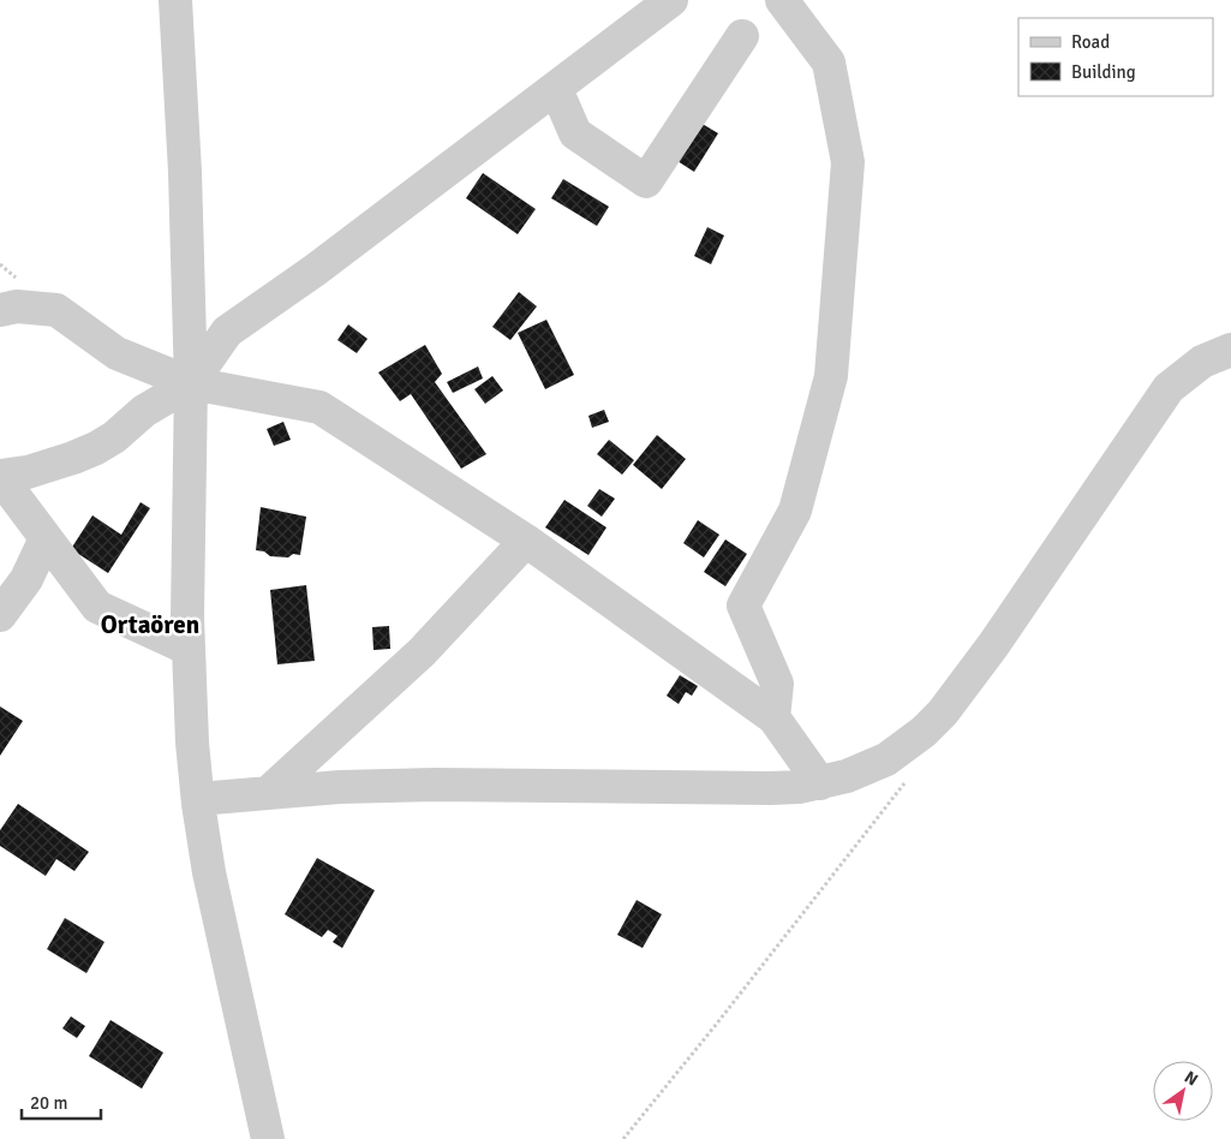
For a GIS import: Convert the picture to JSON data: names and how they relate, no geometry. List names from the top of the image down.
{
  "districts": ["Ortaören"],
  "legend": ["Road", "Building"],
  "scale_bar": "20 m",
  "north": "top right"
}
